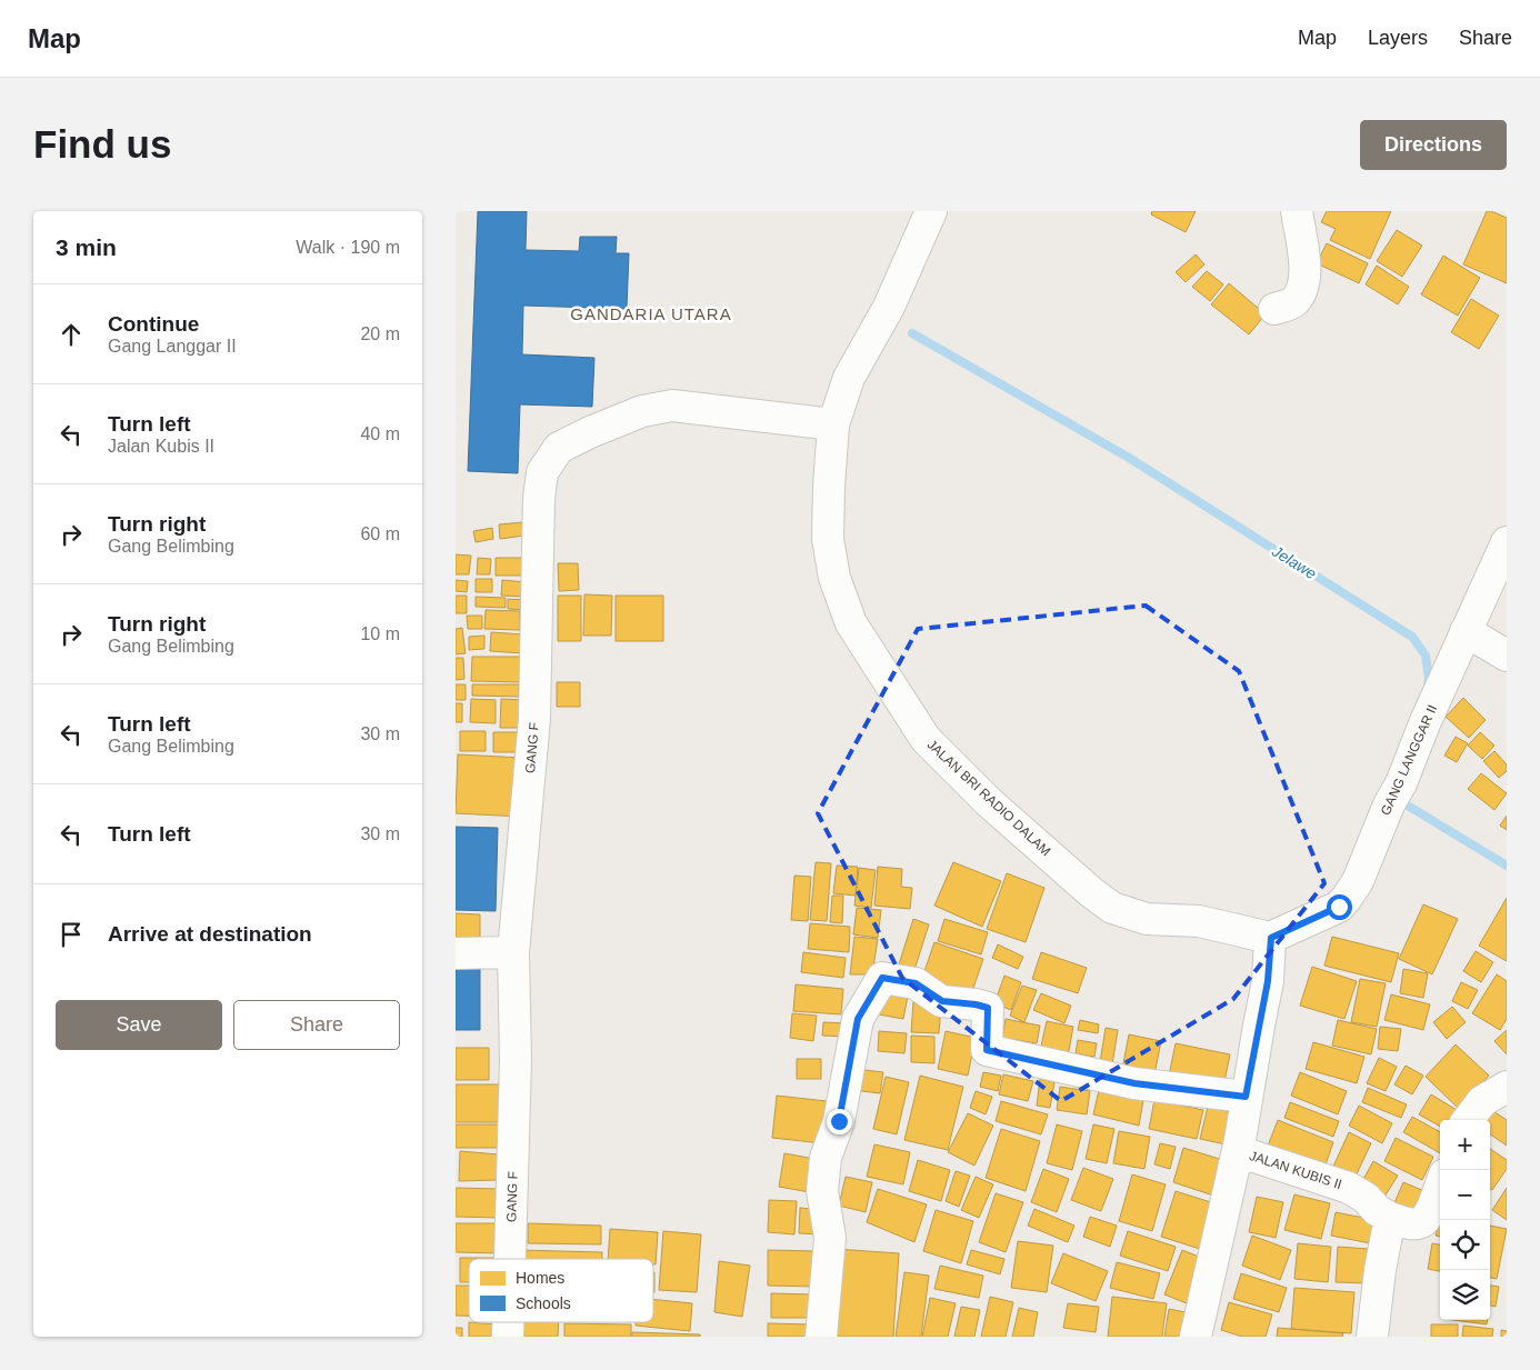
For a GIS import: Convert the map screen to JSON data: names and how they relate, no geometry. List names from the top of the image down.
{
  "streets": {
    "street": [
      "GANG F",
      "GANG LANGGAR II",
      "JALAN BRI RADIO DALAM",
      "JALAN KUBIS II"
    ]
  },
  "crossings": [
    ["GANG F", "JALAN BRI RADIO DALAM"],
    ["GANG LANGGAR II", "JALAN BRI RADIO DALAM"],
    ["GANG LANGGAR II", "JALAN KUBIS II"],
    ["JALAN BRI RADIO DALAM", "JALAN KUBIS II"]
  ],
  "districts": ["GANDARIA UTARA"],
  "water": ["Jelawe"],
  "legend": ["Homes", "Schools"],
  "page": {
    "header": "Map",
    "nav": ["Map", "Layers", "Share"],
    "buttons": [
      "Directions",
      ["Save", "Share"]
    ],
    "title": "Find us",
    "heading": ["3 min", "Walk · 190 m"],
    "list": [
      ["Continue", "Gang Langgar II", "20 m"],
      ["Turn left", "Jalan Kubis II", "40 m"],
      ["Turn right", "Gang Belimbing", "60 m"],
      ["Turn right", "Gang Belimbing", "10 m"],
      ["Turn left", "Gang Belimbing", "30 m"],
      ["Turn left", "30 m"],
      "Arrive at destination"
    ],
    "map_buttons": ["+", "−"]
  }
}
